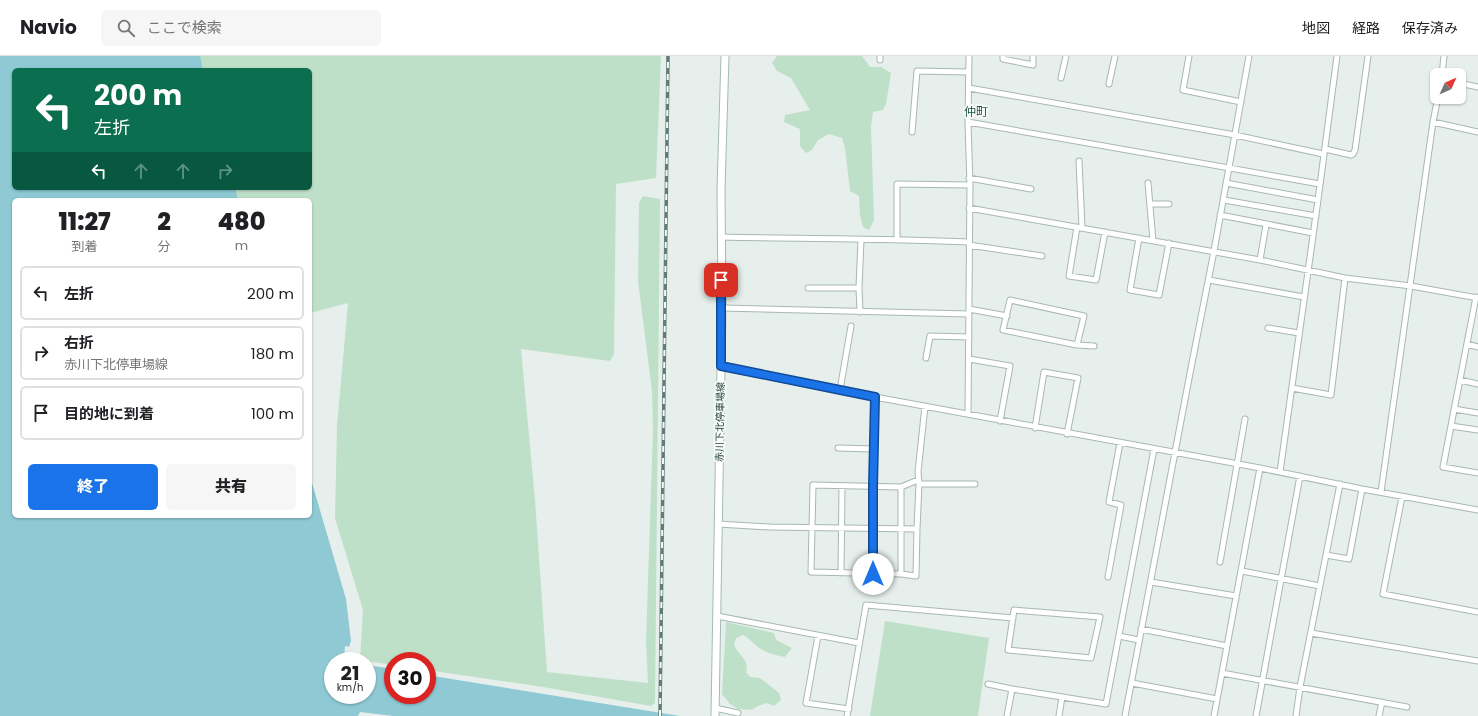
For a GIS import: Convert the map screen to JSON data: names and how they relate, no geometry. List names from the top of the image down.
{
  "streets": {
    "main road": ["赤川下北停車場線"]
  },
  "districts": ["仲町"],
  "north": "top right",
  "page": {
    "header": "Navio",
    "search": "ここで検索",
    "nav": ["地図", "経路", "保存済み"],
    "turn": ["200 m", "左折"],
    "eta": [
      "11:27",
      "到着",
      "2",
      "分",
      "480",
      "m"
    ],
    "list": [
      {
        "name": "左折",
        "value": "200 m"
      },
      {
        "name": "右折",
        "note": "赤川下北停車場線",
        "value": "180 m"
      },
      {
        "name": "目的地に到着",
        "value": "100 m"
      }
    ],
    "buttons": ["終了", "共有"],
    "speed": "21 km/h",
    "limit": "30"
  }
}
